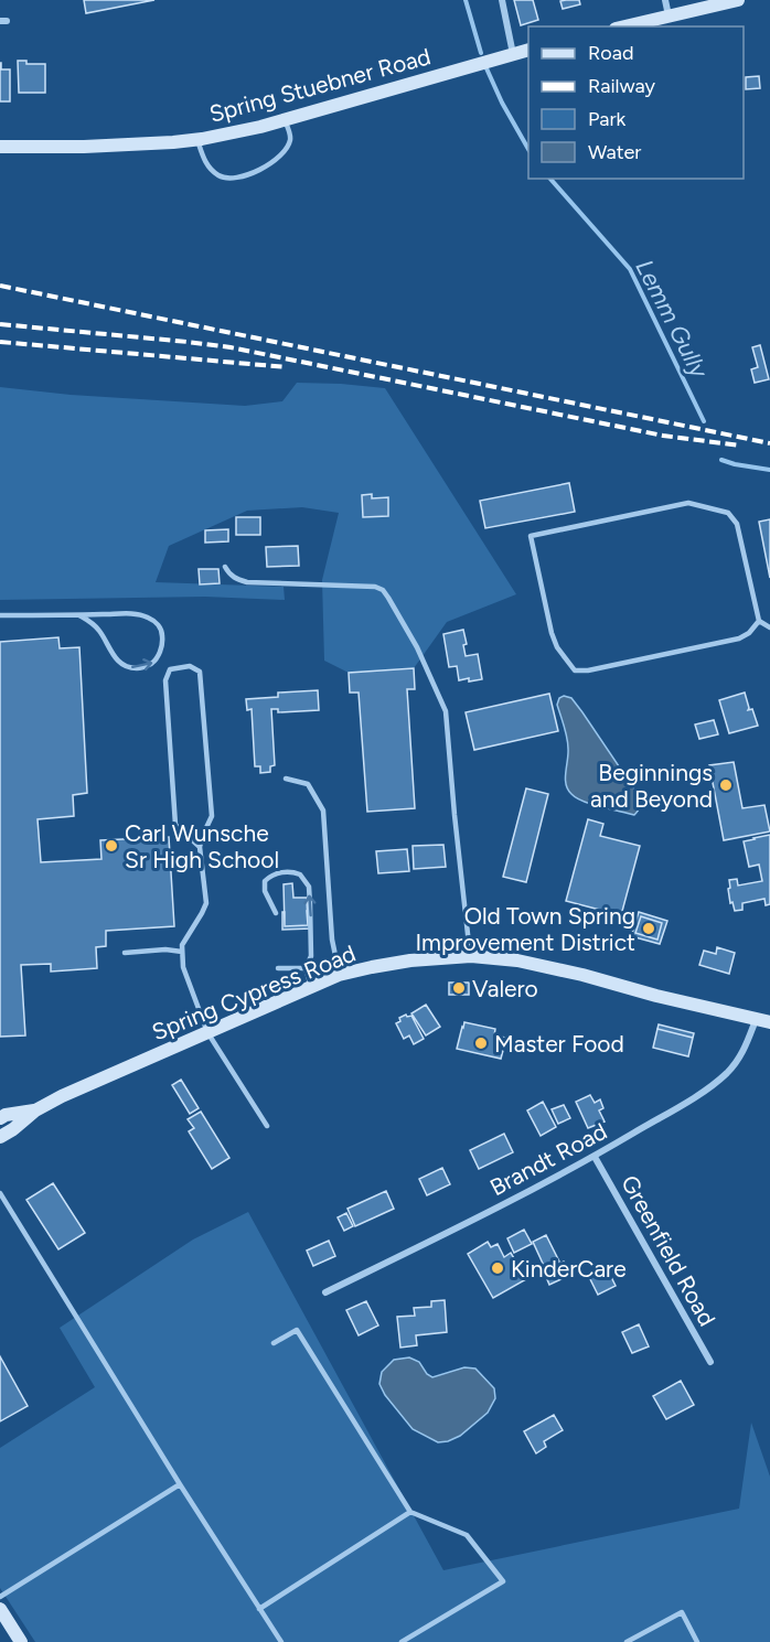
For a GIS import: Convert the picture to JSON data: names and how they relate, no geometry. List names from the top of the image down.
{
  "streets": {
    "main road": ["Spring Stuebner Road", "Spring Cypress Road"],
    "street": ["Brandt Road", "Greenfield Road"]
  },
  "crossings": [
    ["Spring Cypress Road", "Brandt Road"],
    ["Brandt Road", "Greenfield Road"]
  ],
  "water": ["Lemm Gully"],
  "places": [
    "Beginnings and Beyond",
    "Carl Wunsche Sr High School",
    "Old Town Spring Improvement District",
    "Valero",
    "Master Food",
    "KinderCare"
  ],
  "legend": [
    "Road",
    "Railway",
    "Park",
    "Water"
  ]
}
